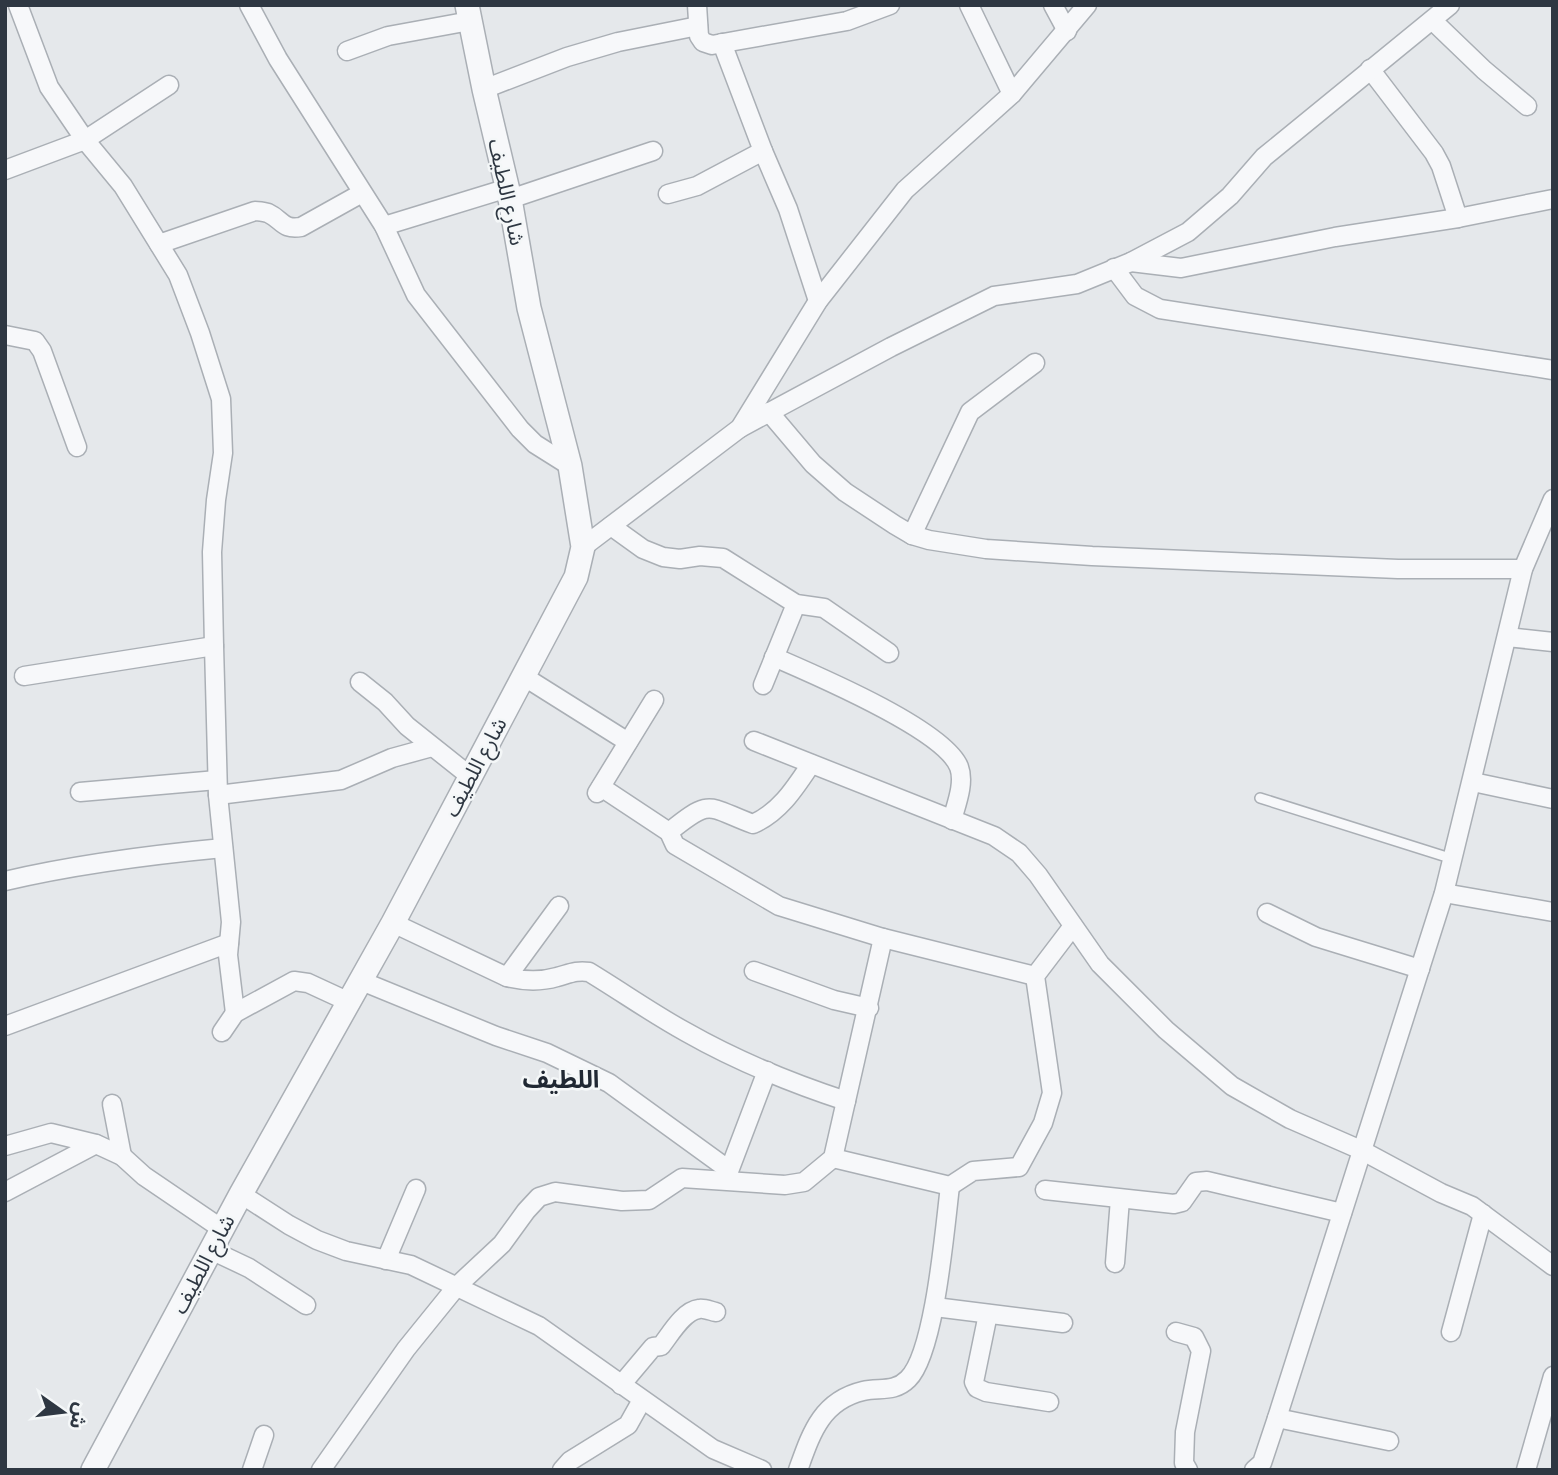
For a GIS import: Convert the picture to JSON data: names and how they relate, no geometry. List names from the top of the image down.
{
  "streets": {
    "street": ["شارع اللطيف"]
  },
  "districts": ["اللطيف"],
  "north": "right"
}
